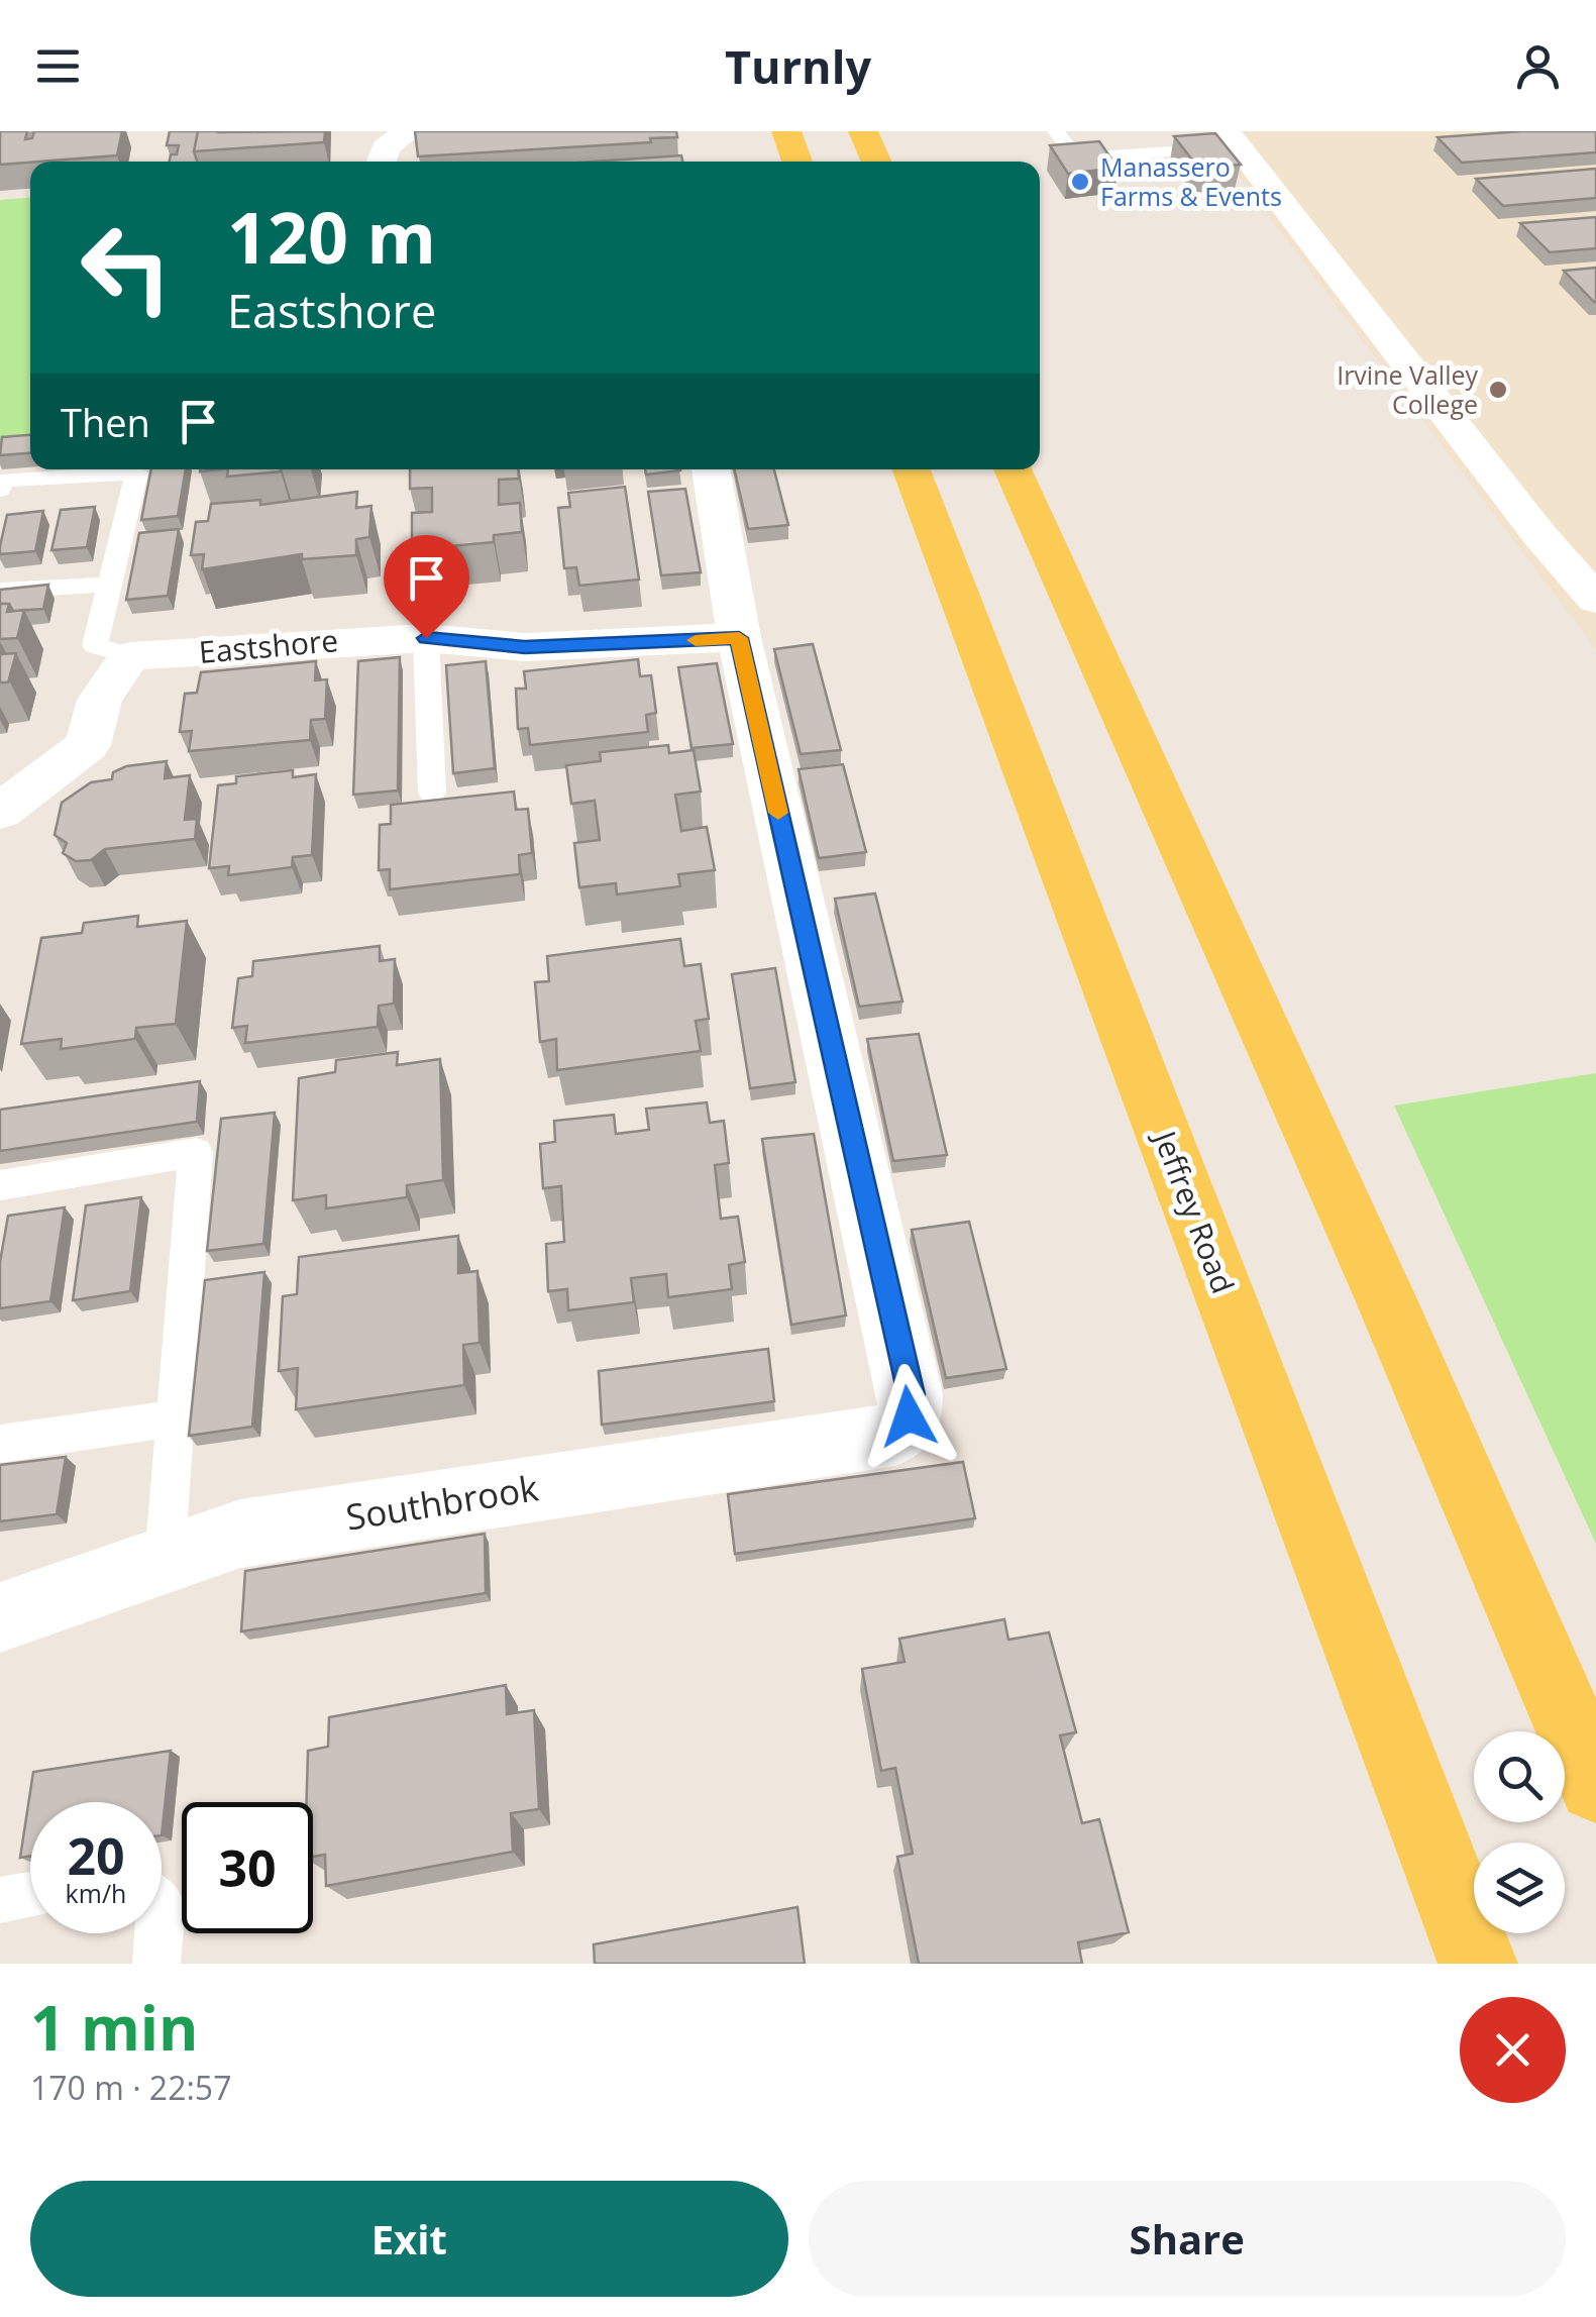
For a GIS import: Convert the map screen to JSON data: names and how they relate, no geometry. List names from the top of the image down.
{
  "streets": {
    "main road": ["Jeffrey Road"],
    "street": ["Eastshore", "Southbrook"]
  },
  "crossings": [
    ["Eastshore", "Southbrook"]
  ],
  "places": ["Manassero Farms & Events", "Irvine Valley College"],
  "page": {
    "header": "Turnly",
    "turn": ["120 m", "Eastshore"],
    "then": "Then",
    "speed": "20 km/h",
    "limit": "30",
    "heading": ["1 min", "170 m · 22:57"],
    "buttons": ["Exit", "Share"]
  }
}
